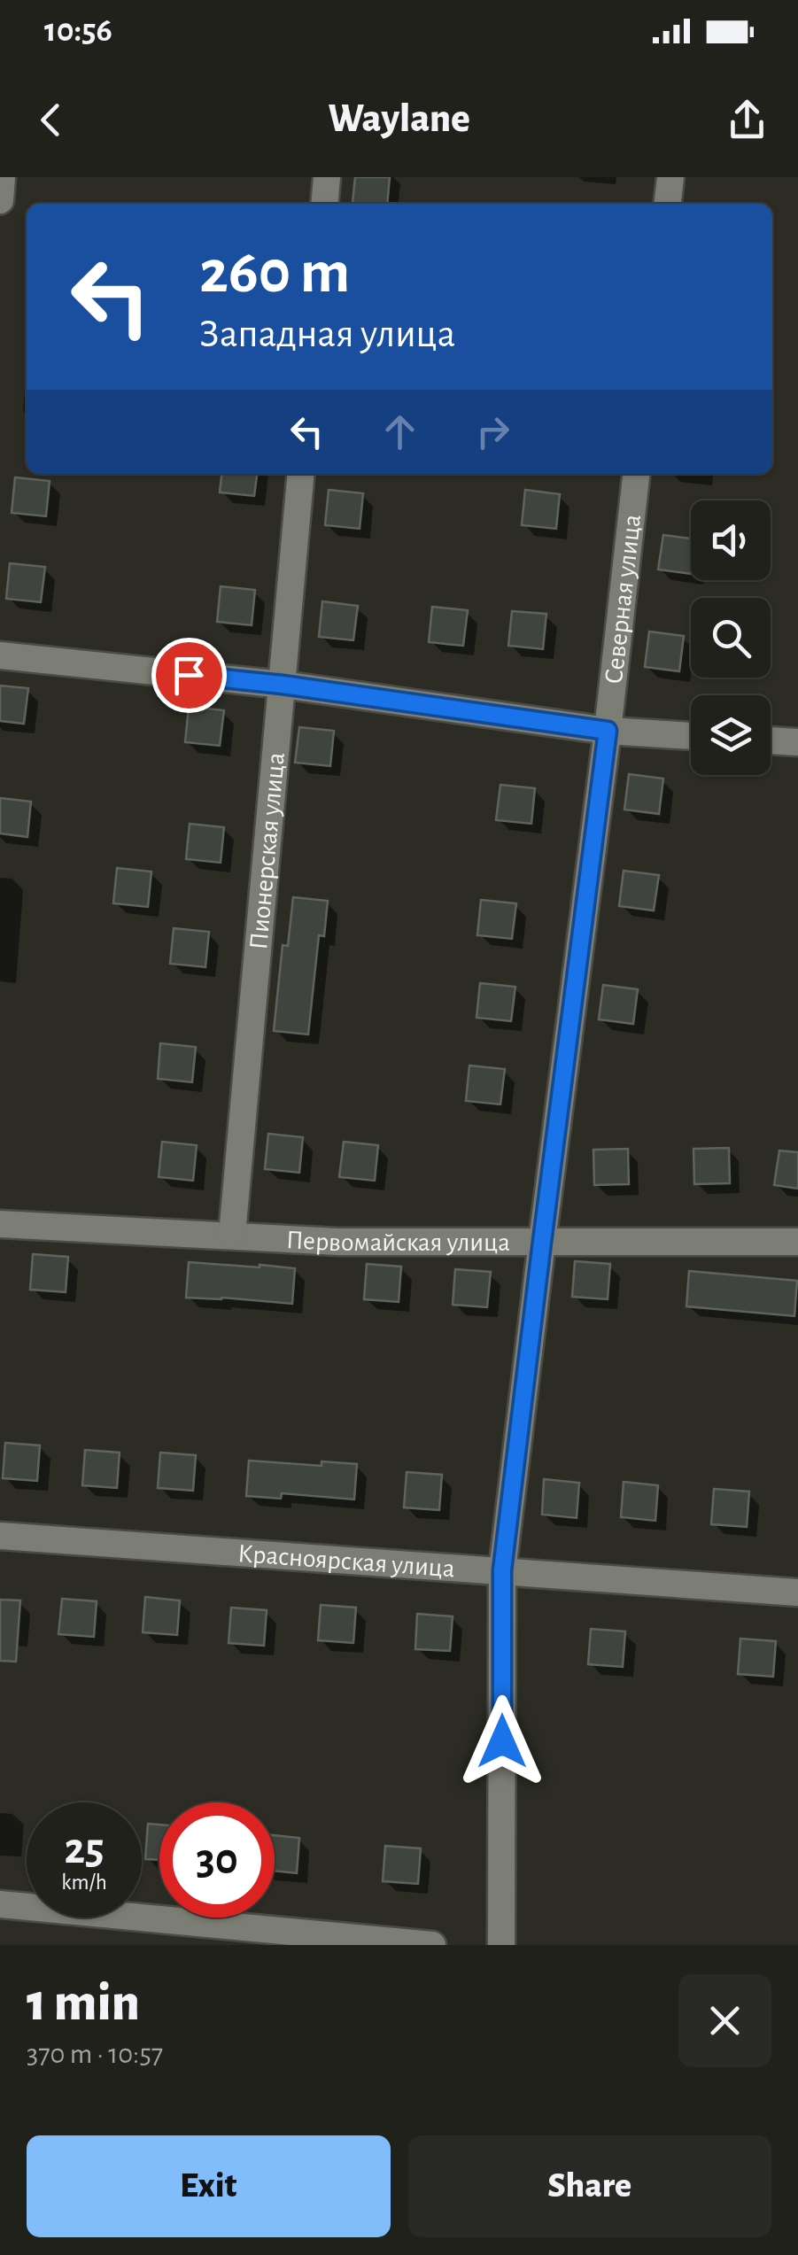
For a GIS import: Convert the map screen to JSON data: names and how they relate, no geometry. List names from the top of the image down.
{
  "streets": {
    "street": [
      "Северная улица",
      "Пионерская улица",
      "Первомайская улица",
      "Красноярская улица"
    ]
  },
  "crossings": [
    ["Северная улица", "Первомайская улица"],
    ["Северная улица", "Красноярская улица"],
    ["Пионерская улица", "Первомайская улица"]
  ],
  "page": {
    "status": "10:56",
    "header": "Waylane",
    "turn": ["260 m", "Западная улица"],
    "speed": "25 km/h",
    "limit": "30",
    "heading": ["1 min", "370 m · 10:57"],
    "buttons": ["Exit", "Share"]
  }
}
